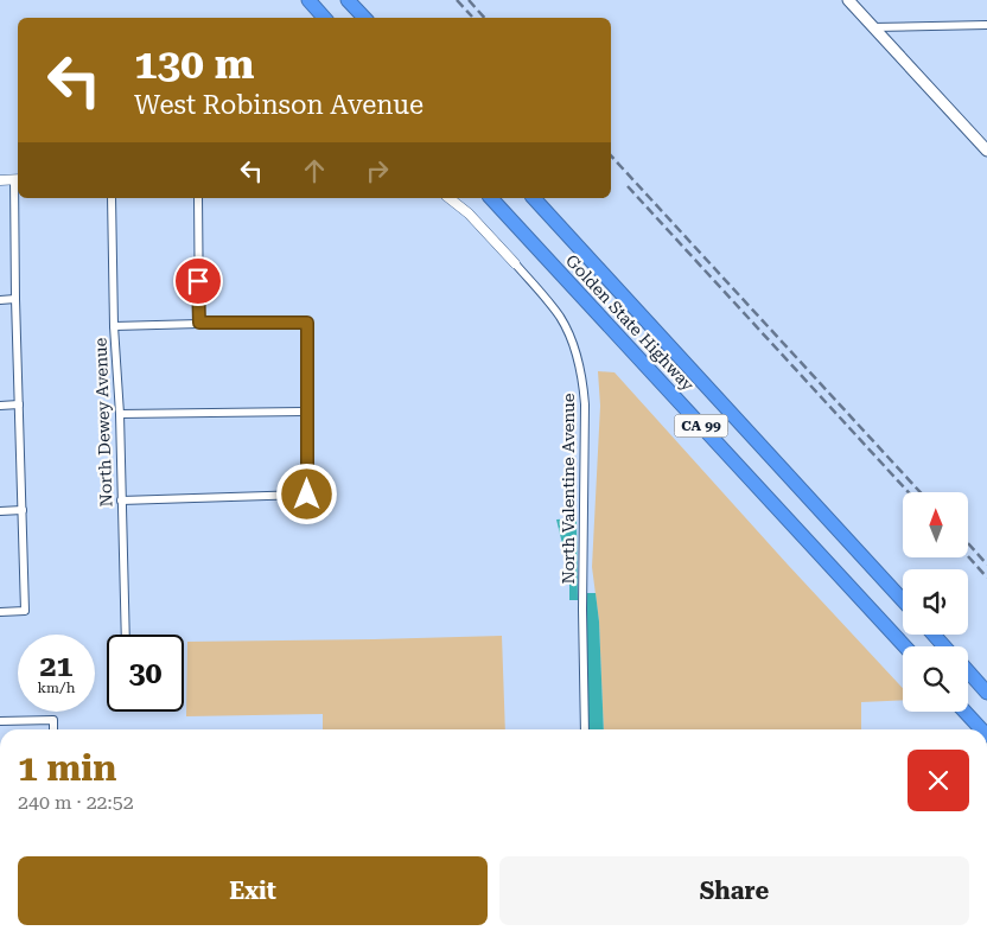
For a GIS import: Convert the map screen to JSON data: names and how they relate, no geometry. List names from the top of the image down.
{
  "streets": {
    "highway": ["Golden State Highway", "CA 99"],
    "street": ["North Dewey Avenue", "North Valentine Avenue"]
  },
  "north": "top",
  "page": {
    "turn": ["130 m", "West Robinson Avenue"],
    "speed": "21 km/h",
    "limit": "30",
    "heading": ["1 min", "240 m · 22:52"],
    "buttons": ["Exit", "Share"]
  }
}
